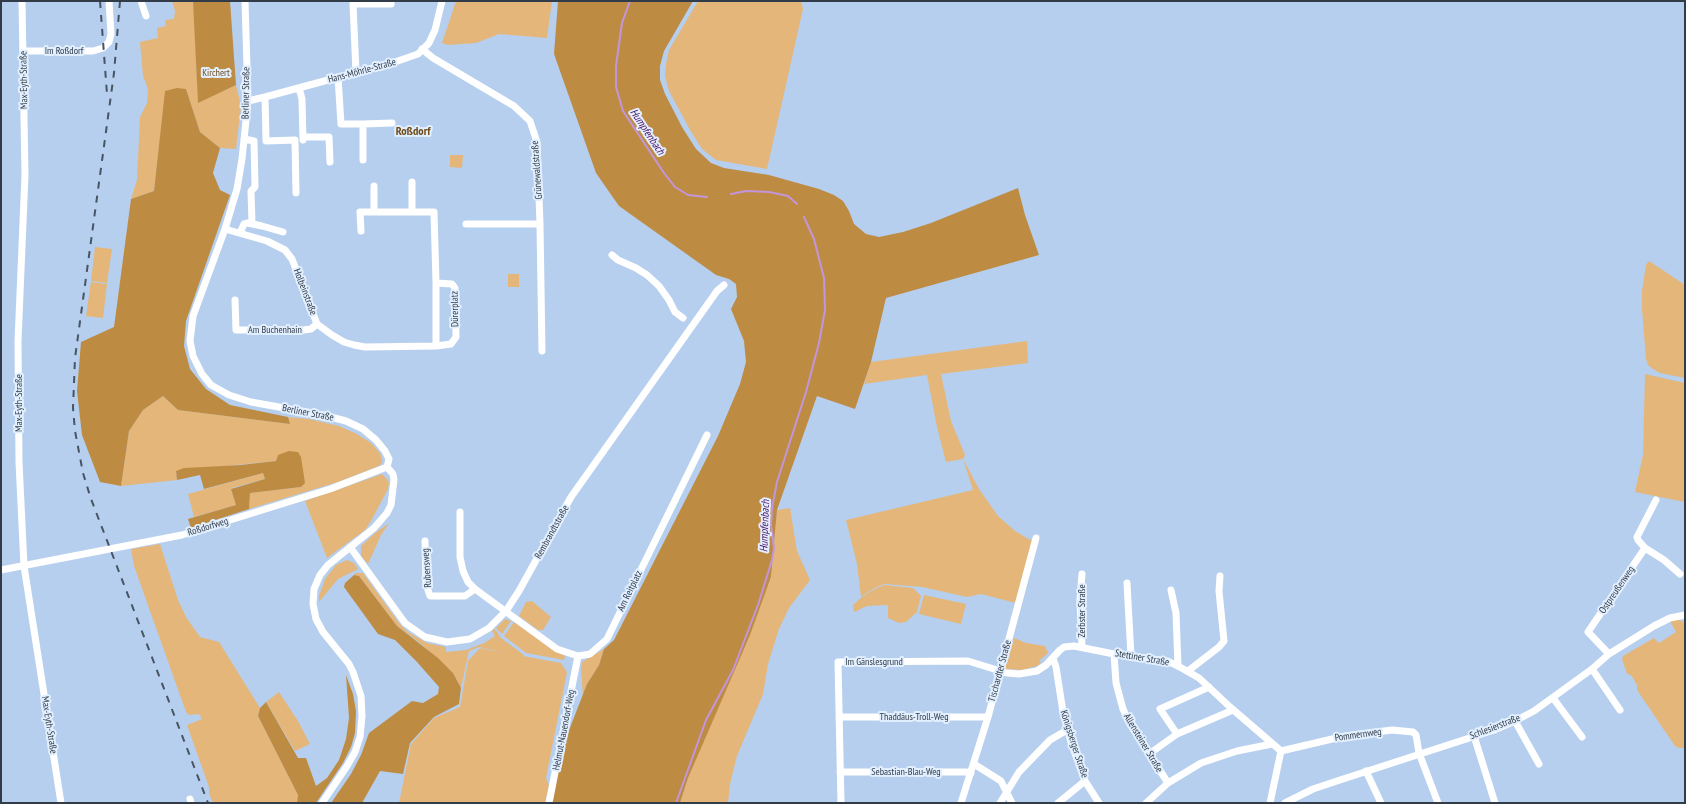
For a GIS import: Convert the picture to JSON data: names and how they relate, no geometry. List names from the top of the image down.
{
  "streets": {
    "street": [
      "Im Roßdorf",
      "Hans-Möhrle-Straße",
      "Max-Eyth-Straße",
      "Berliner Straße",
      "Grünewaldstraße",
      "Holbeinstraße",
      "Dürerplatz",
      "Am Buchenhain",
      "Roßdorfweg",
      "Rembrandtstraße",
      "Rubensweg",
      "Ostpreußenweg",
      "Am Reitplatz",
      "Zerbster Straße",
      "Stettiner Straße",
      "Im Gänslesgrund",
      "Tischardter Straße",
      "Thaddäus-Troll-Weg",
      "Schlesierstraße",
      "Helmut-Nauendorf-Weg",
      "Pommernweg",
      "Allensteiner Straße",
      "Königsberger Straße",
      "Sebastian-Blau-Weg"
    ]
  },
  "crossings": [
    ["Im Roßdorf", "Max-Eyth-Straße"],
    ["Hans-Möhrle-Straße", "Berliner Straße"],
    ["Hans-Möhrle-Straße", "Grünewaldstraße"],
    ["Max-Eyth-Straße", "Roßdorfweg"],
    ["Berliner Straße", "Holbeinstraße"],
    ["Berliner Straße", "Roßdorfweg"],
    ["Berliner Straße", "Rembrandtstraße"],
    ["Holbeinstraße", "Dürerplatz"],
    ["Holbeinstraße", "Am Buchenhain"],
    ["Ostpreußenweg", "Schlesierstraße"],
    ["Am Reitplatz", "Helmut-Nauendorf-Weg"],
    ["Zerbster Straße", "Stettiner Straße"],
    ["Stettiner Straße", "Im Gänslesgrund"],
    ["Stettiner Straße", "Tischardter Straße"],
    ["Stettiner Straße", "Pommernweg"],
    ["Stettiner Straße", "Allensteiner Straße"],
    ["Stettiner Straße", "Königsberger Straße"],
    ["Im Gänslesgrund", "Tischardter Straße"],
    ["Im Gänslesgrund", "Thaddäus-Troll-Weg"],
    ["Im Gänslesgrund", "Sebastian-Blau-Weg"],
    ["Tischardter Straße", "Thaddäus-Troll-Weg"],
    ["Tischardter Straße", "Sebastian-Blau-Weg"],
    ["Schlesierstraße", "Pommernweg"]
  ],
  "districts": ["Roßdorf"],
  "water": ["Humpfenbach"],
  "parks": ["Kirchert"]
}
